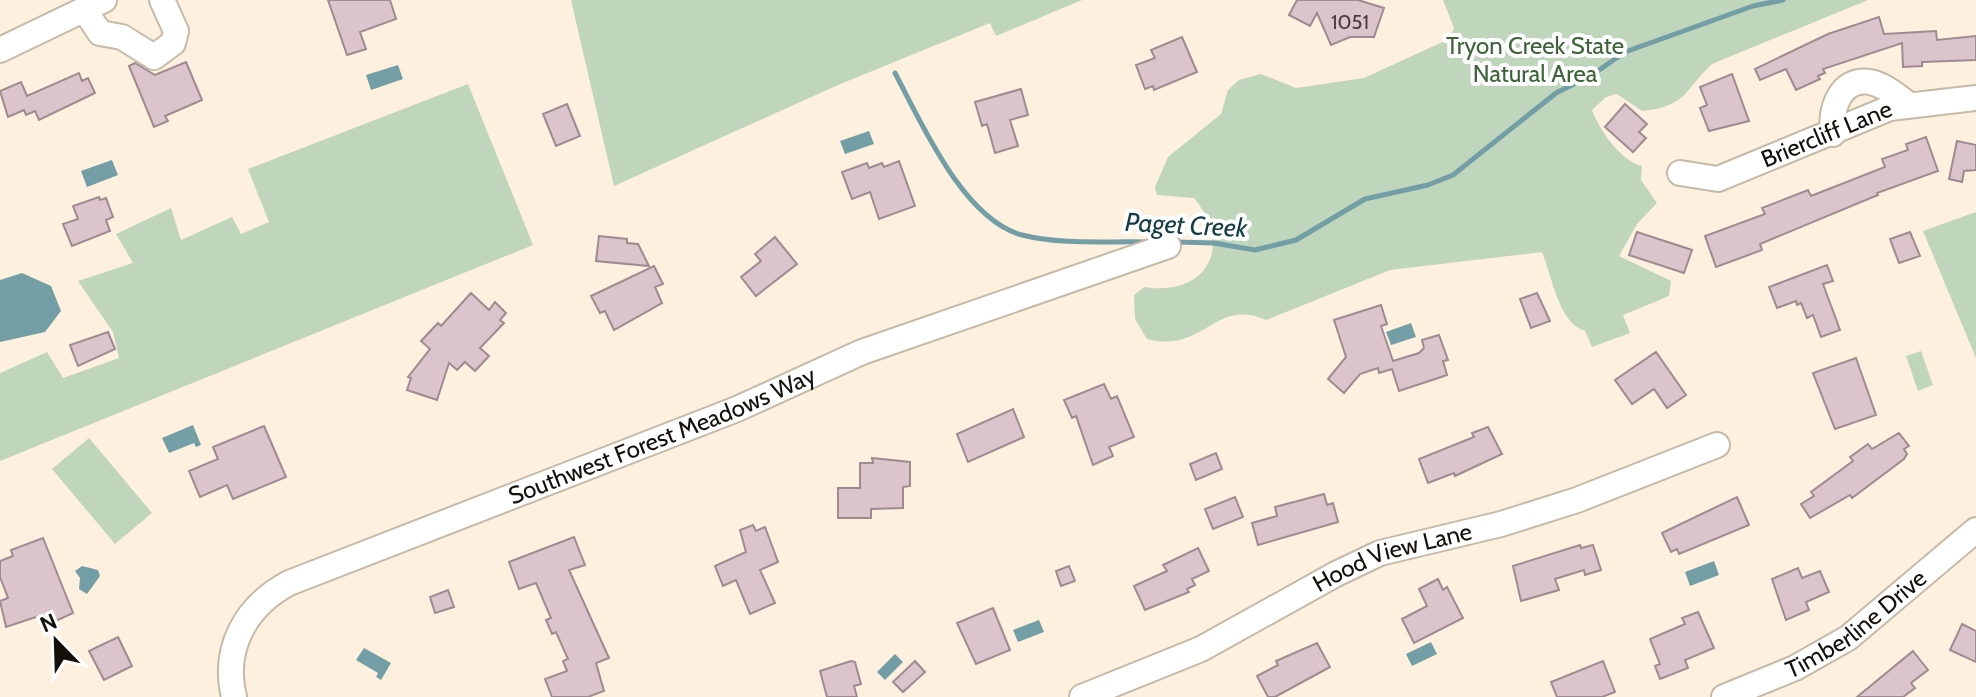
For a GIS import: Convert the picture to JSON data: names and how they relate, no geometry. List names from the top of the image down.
{
  "streets": {
    "street": [
      "Briercliff Lane",
      "Southwest Forest Meadows Way",
      "Hood View Lane",
      "Timberline Drive"
    ]
  },
  "water": ["Paget Creek"],
  "parks": ["Tryon Creek State Natural Area"],
  "house_numbers": ["1051"],
  "north": "top left"
}
